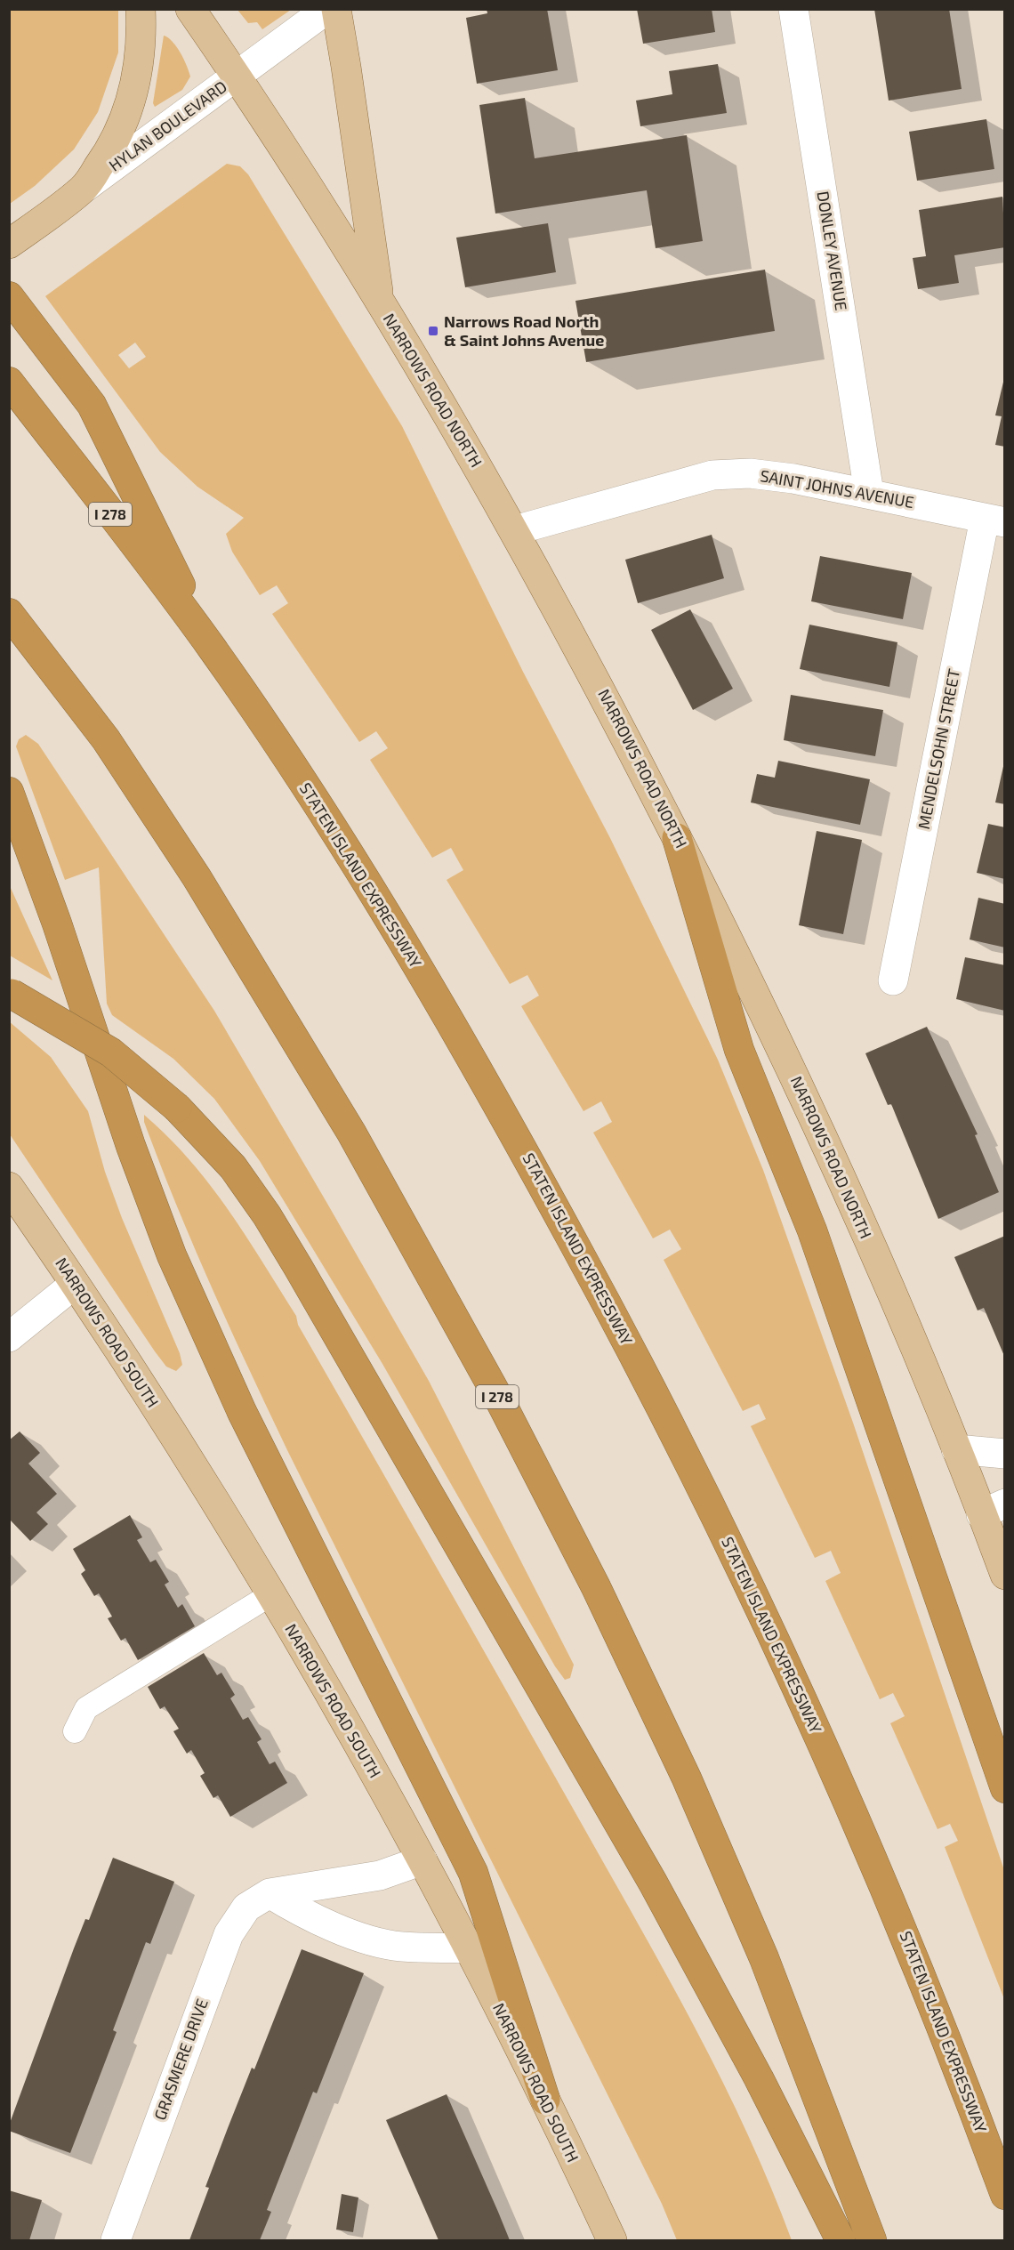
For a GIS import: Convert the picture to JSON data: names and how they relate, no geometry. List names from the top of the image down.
{
  "streets": {
    "highway": ["I 278", "STATEN ISLAND EXPRESSWAY"],
    "main road": ["HYLAN BOULEVARD", "NARROWS ROAD NORTH", "NARROWS ROAD SOUTH"],
    "street": [
      "DONLEY AVENUE",
      "SAINT JOHNS AVENUE",
      "MENDELSOHN STREET",
      "GRASMERE DRIVE"
    ]
  },
  "crossings": [
    ["HYLAN BOULEVARD", "NARROWS ROAD NORTH"],
    ["DONLEY AVENUE", "SAINT JOHNS AVENUE"],
    ["NARROWS ROAD NORTH", "SAINT JOHNS AVENUE"],
    ["SAINT JOHNS AVENUE", "MENDELSOHN STREET"],
    ["NARROWS ROAD SOUTH", "GRASMERE DRIVE"]
  ],
  "places": {
    "transit": ["Narrows Road North & Saint Johns Avenue"]
  }
}
